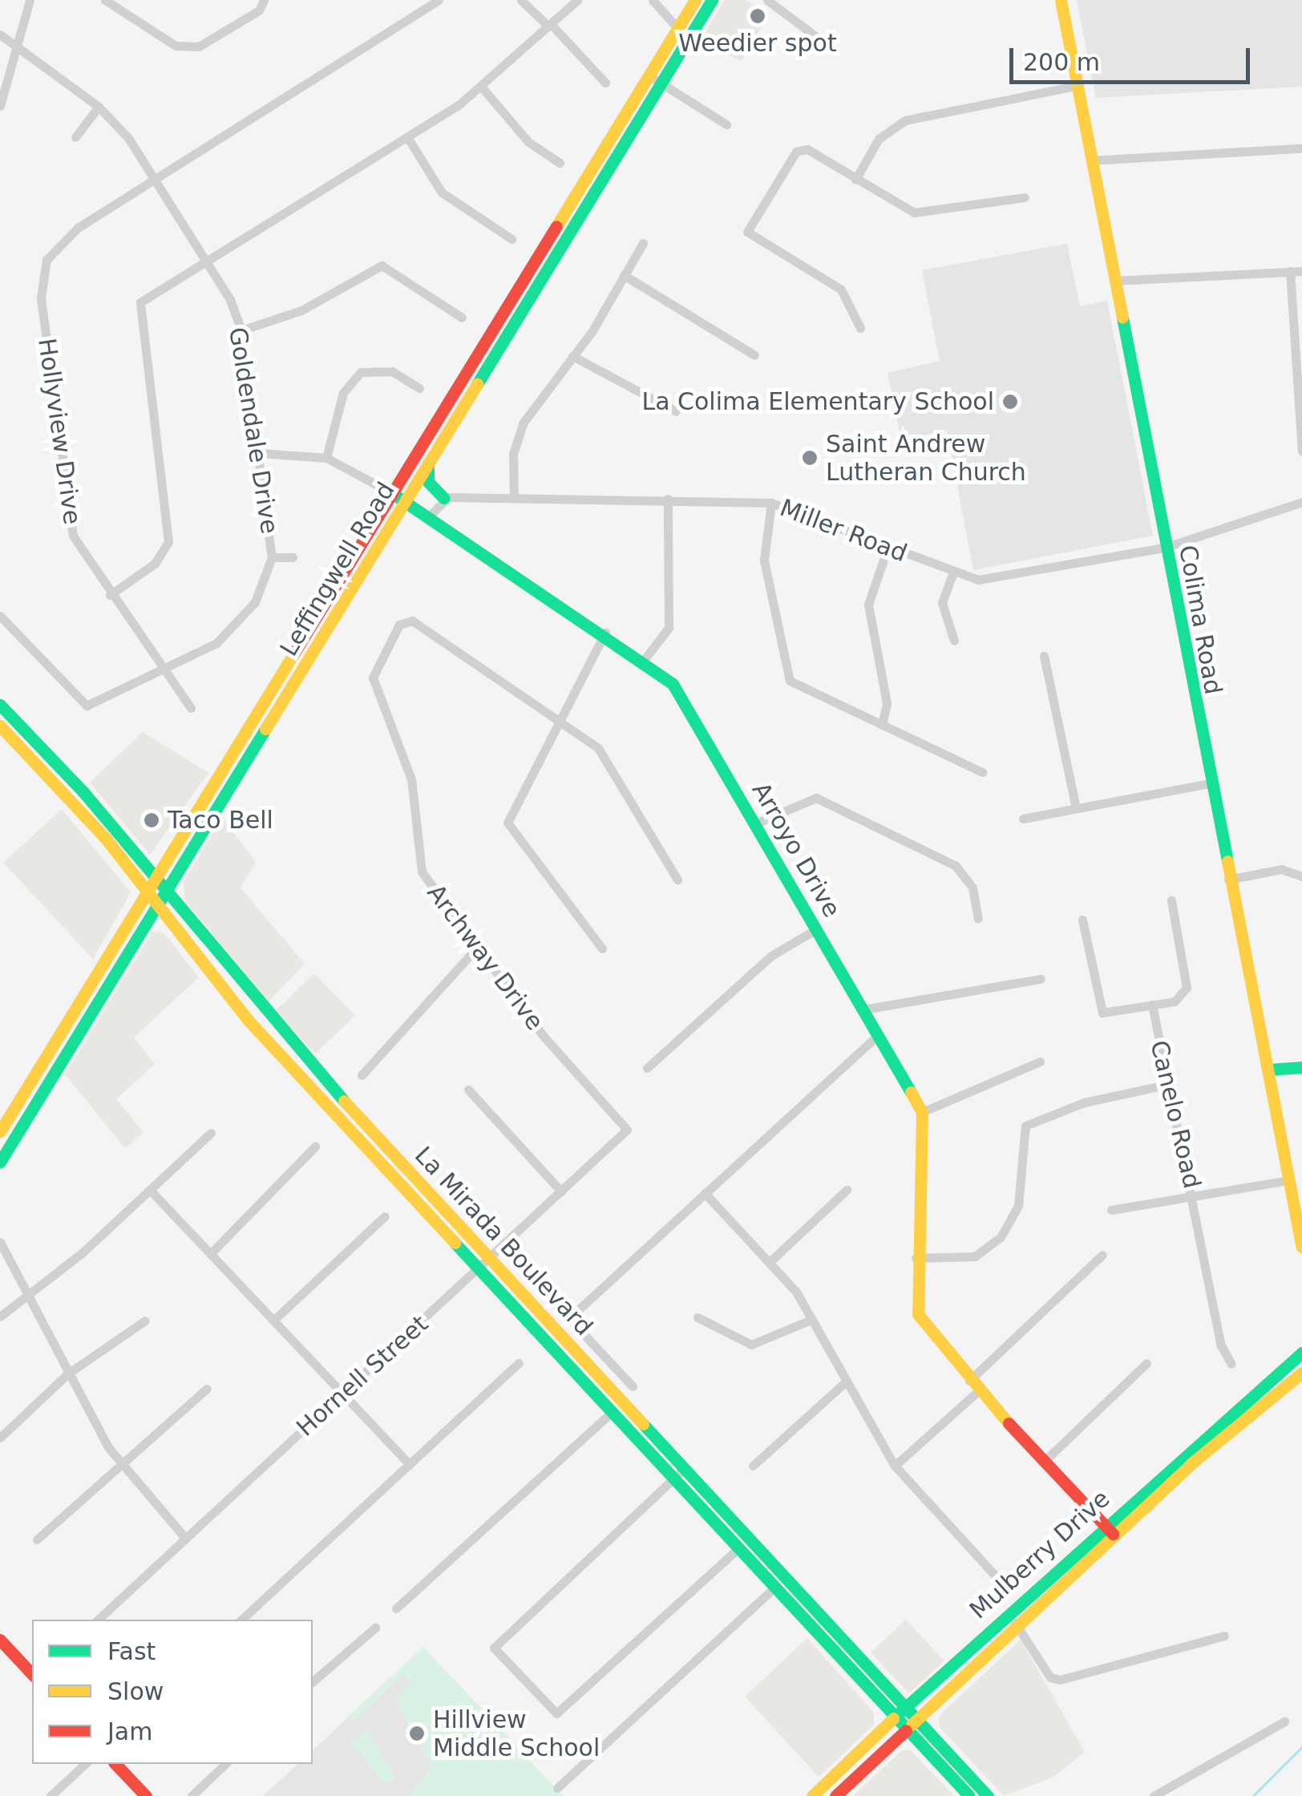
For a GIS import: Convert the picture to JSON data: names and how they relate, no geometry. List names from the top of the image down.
{
  "streets": {
    "main road": [
      "Leffingwell Road",
      "Colima Road",
      "Arroyo Drive",
      "La Mirada Boulevard",
      "Mulberry Drive"
    ],
    "street": [
      "Goldendale Drive",
      "Hollyview Drive",
      "Miller Road",
      "Archway Drive",
      "Canelo Road",
      "Hornell Street"
    ]
  },
  "crossings": [
    ["Goldendale Drive", "Hollyview Drive"],
    ["Goldendale Drive", "Arroyo Drive"],
    ["Miller Road", "Colima Road"],
    ["Leffingwell Road", "Arroyo Drive"],
    ["Leffingwell Road", "La Mirada Boulevard"],
    ["Archway Drive", "Hornell Street"],
    ["La Mirada Boulevard", "Hornell Street"],
    ["La Mirada Boulevard", "Mulberry Drive"]
  ],
  "places": [
    "Weedier spot",
    "La Colima Elementary School",
    "Saint Andrew Lutheran Church",
    "Taco Bell",
    "Hillview Middle School"
  ],
  "legend": ["Fast", "Slow", "Jam"],
  "scale_bar": "200 m"
}
